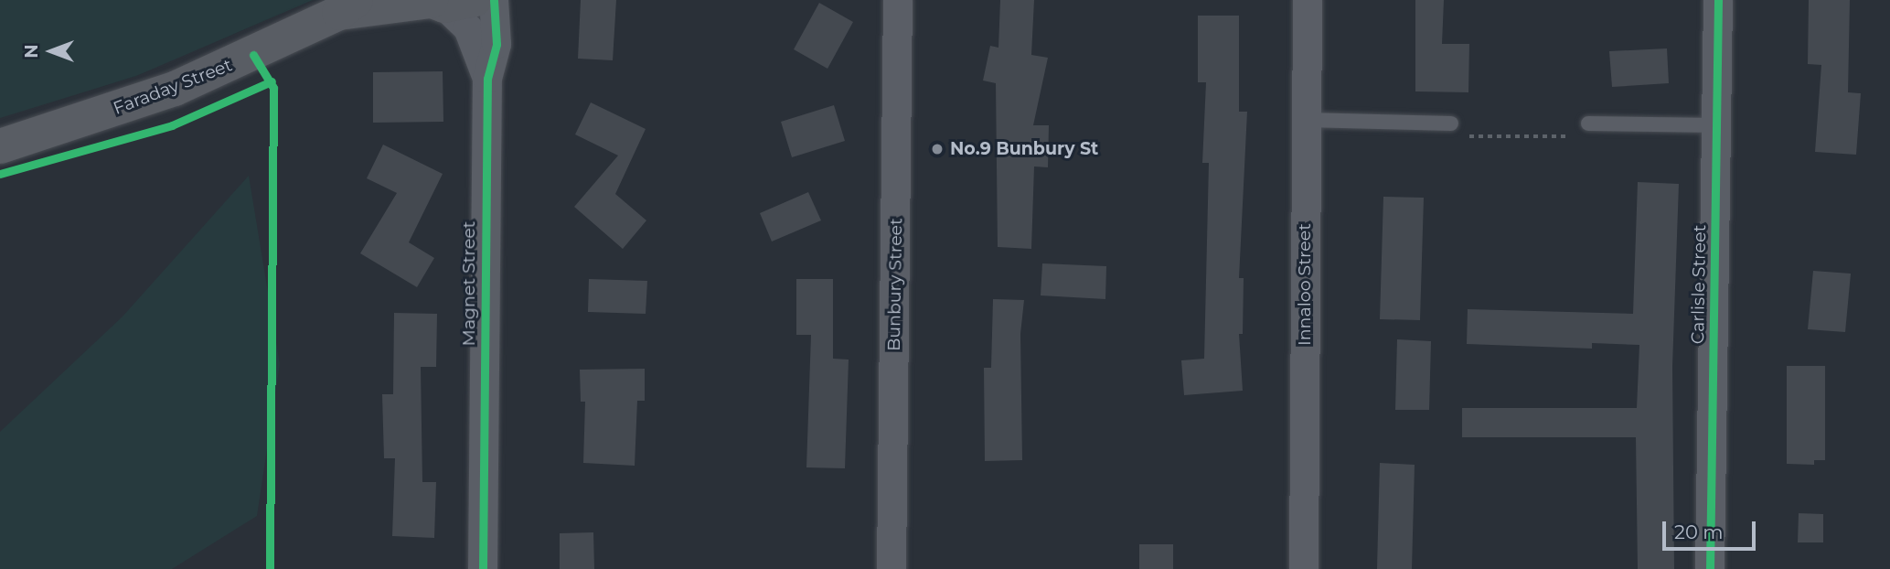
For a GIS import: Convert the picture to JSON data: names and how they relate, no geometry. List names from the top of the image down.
{
  "streets": {
    "street": [
      "Faraday Street",
      "Magnet Street",
      "Bunbury Street",
      "Innaloo Street",
      "Carlisle Street"
    ]
  },
  "crossings": [
    ["Faraday Street", "Magnet Street"]
  ],
  "places": ["No.9 Bunbury St"],
  "scale_bar": "20 m",
  "north": "left"
}
